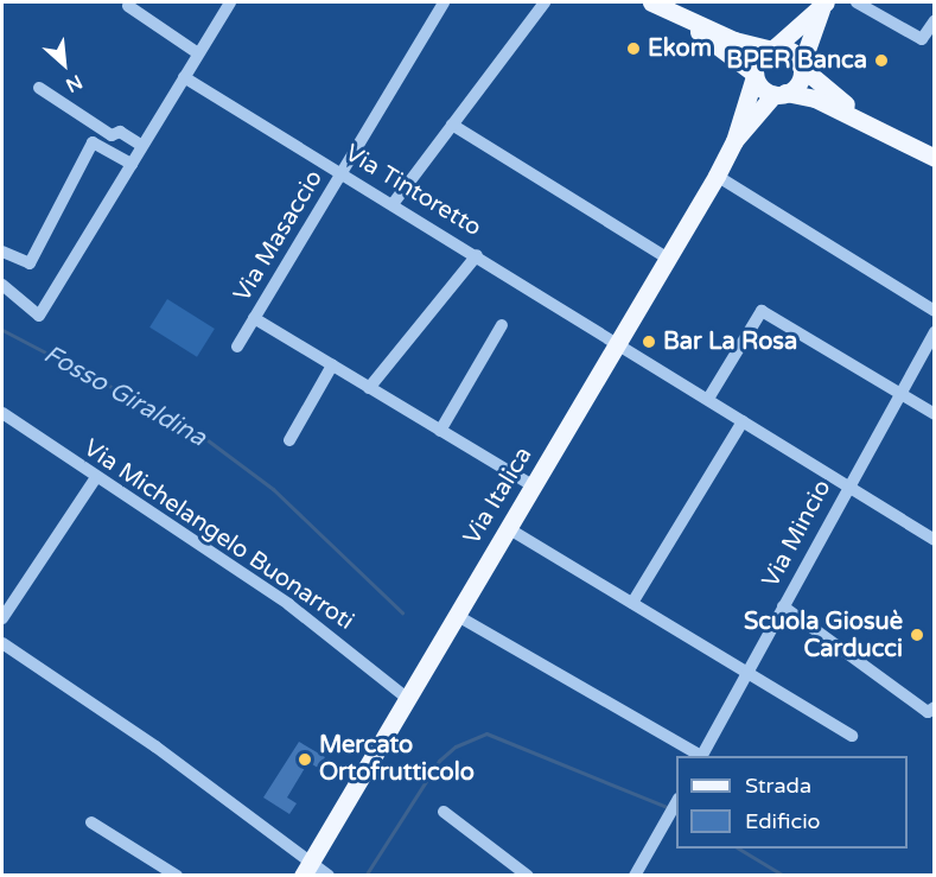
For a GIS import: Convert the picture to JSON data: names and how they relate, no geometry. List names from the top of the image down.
{
  "streets": {
    "main road": ["Via Italica"],
    "street": [
      "Via Tintoretto",
      "Via Masaccio",
      "Via Mincio",
      "Via Michelangelo Buonarroti"
    ]
  },
  "crossings": [
    ["Via Tintoretto", "Via Masaccio"],
    ["Via Tintoretto", "Via Italica"],
    ["Via Tintoretto", "Via Mincio"],
    ["Via Italica", "Via Michelangelo Buonarroti"]
  ],
  "water": ["Fosso Giraldina"],
  "places": [
    "Ekom",
    "BPER Banca",
    "Bar La Rosa",
    "Scuola Giosuè Carducci",
    "Mercato Ortofrutticolo"
  ],
  "legend": ["Strada", "Edificio"],
  "north": "bottom right"
}
